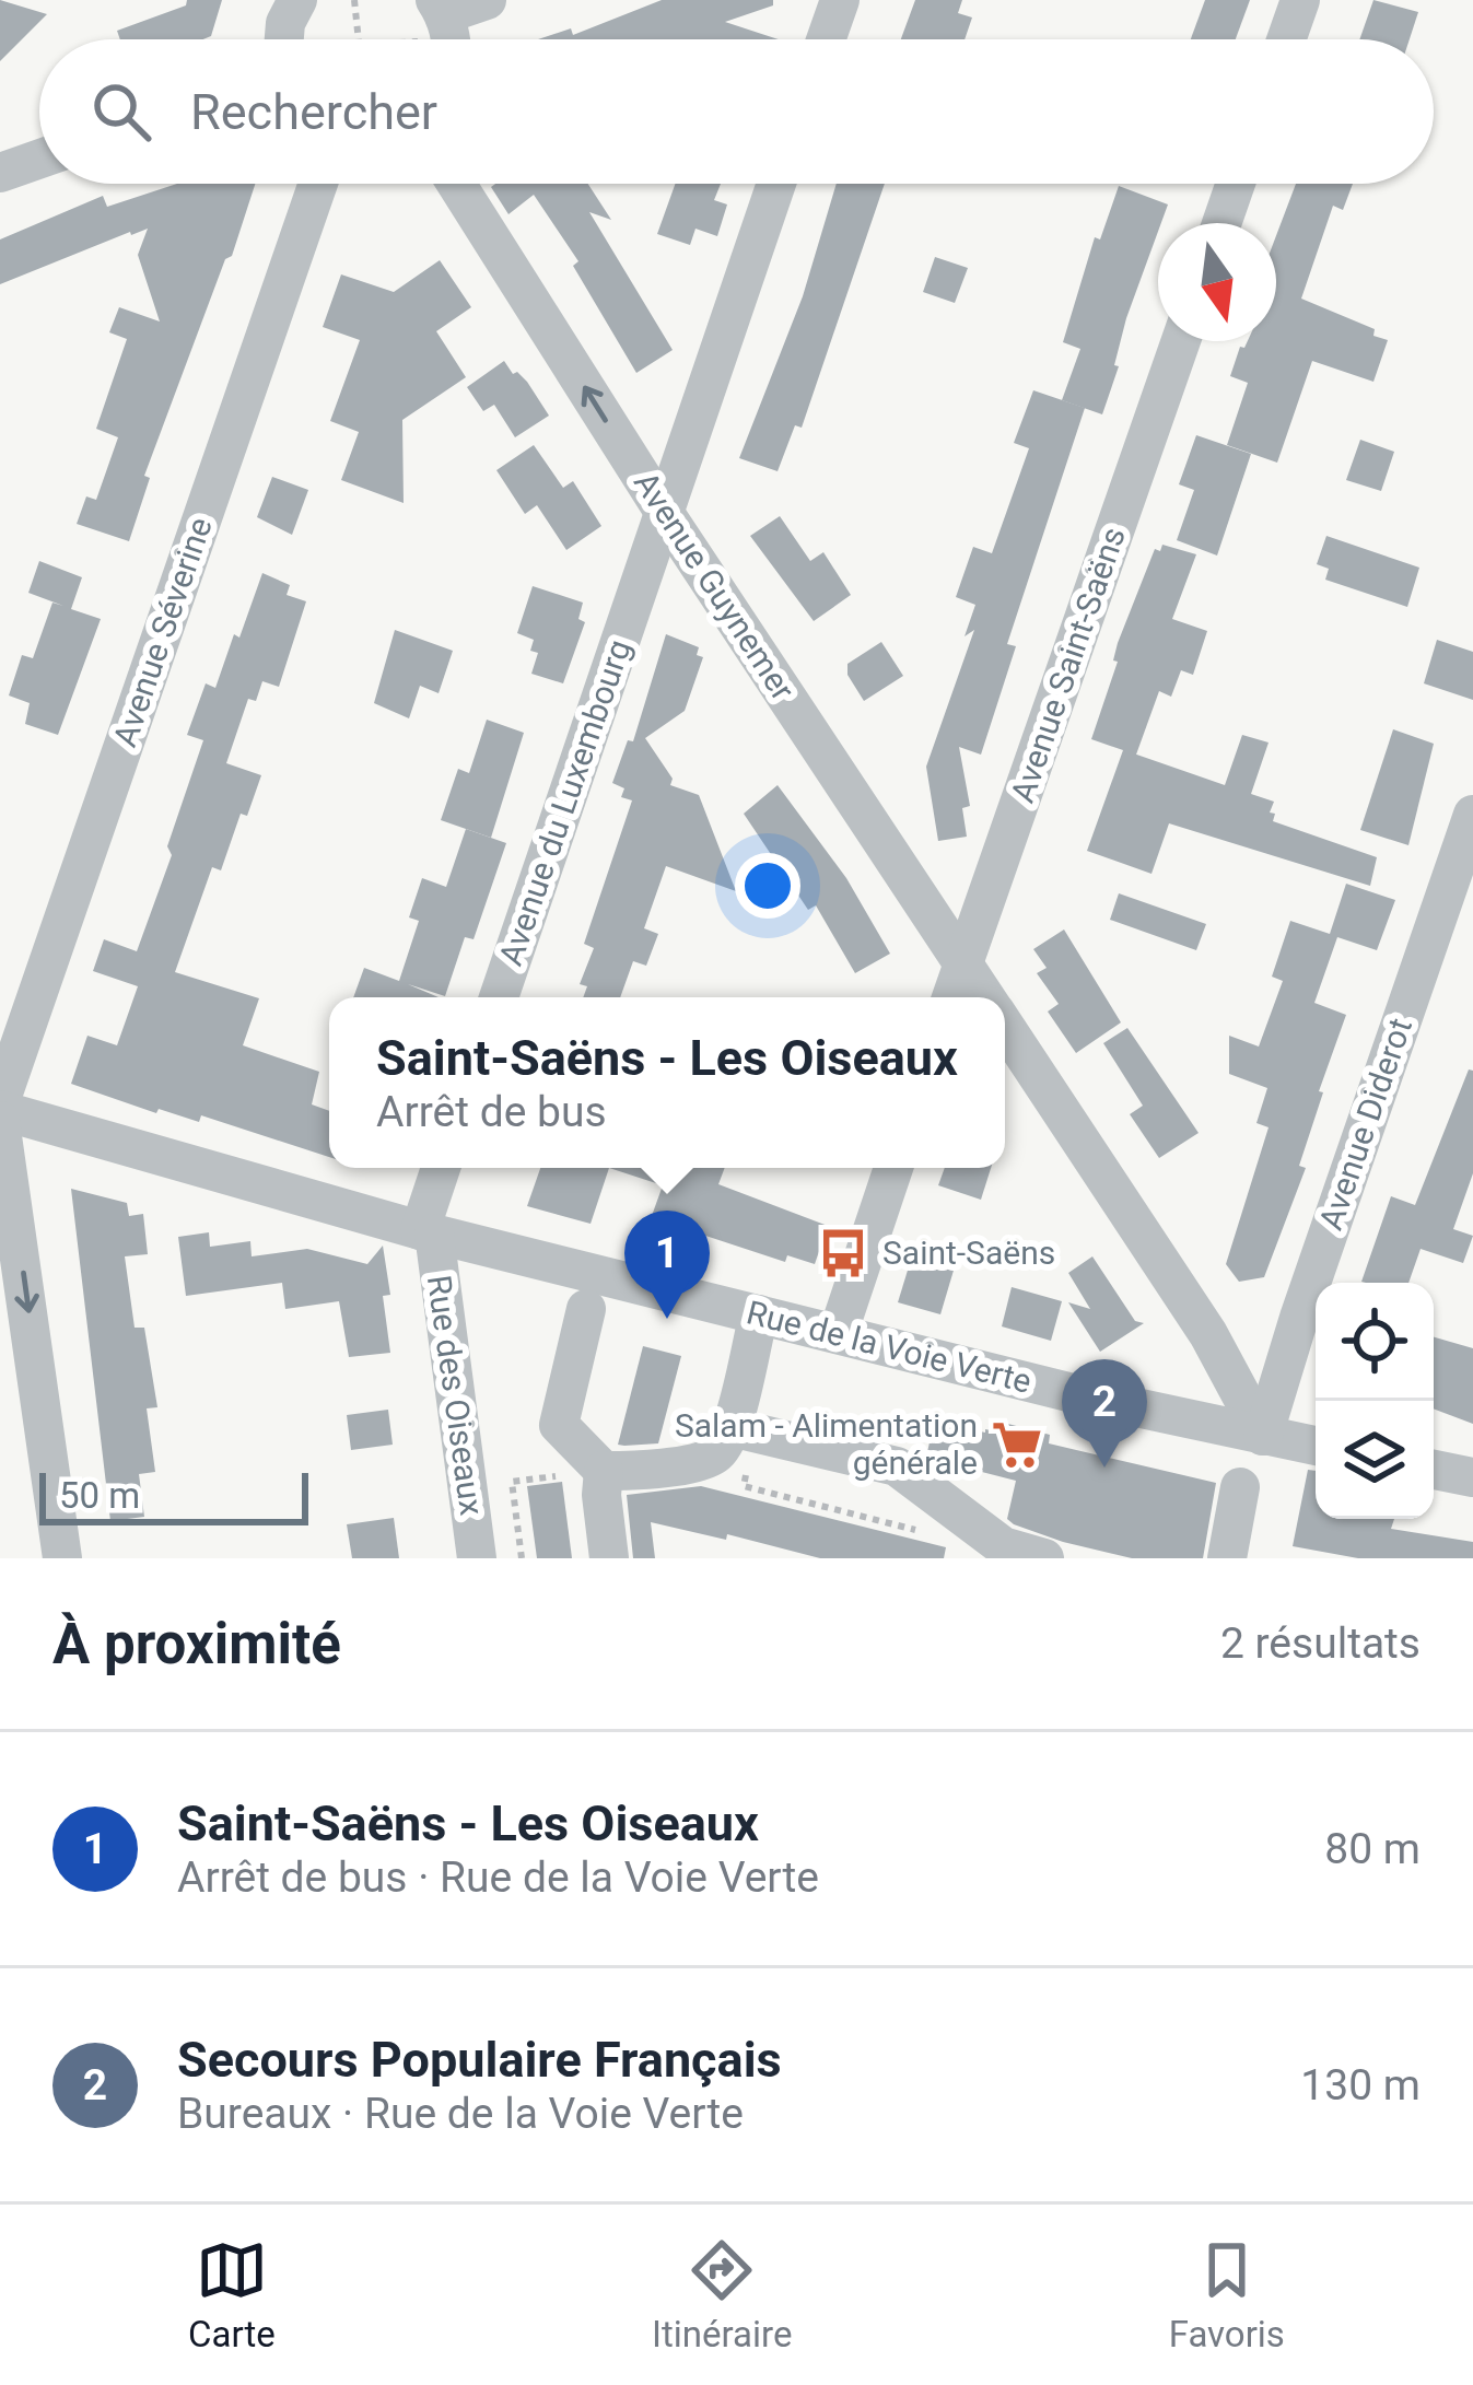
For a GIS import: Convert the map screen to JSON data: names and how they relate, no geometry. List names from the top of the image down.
{
  "streets": {
    "street": [
      "Avenue Guynemer",
      "Avenue Séverine",
      "Avenue Saint-Saëns",
      "Avenue du Luxembourg",
      "Avenue Diderot",
      "Rue de la Voie Verte",
      "Rue des Oiseaux"
    ]
  },
  "crossings": [
    ["Avenue Guynemer", "Avenue Saint-Saëns"],
    ["Avenue Guynemer", "Avenue du Luxembourg"],
    ["Avenue Guynemer", "Avenue Diderot"],
    ["Avenue Guynemer", "Rue de la Voie Verte"],
    ["Avenue Séverine", "Rue de la Voie Verte"],
    ["Avenue Diderot", "Rue de la Voie Verte"],
    ["Rue de la Voie Verte", "Rue des Oiseaux"]
  ],
  "places": {
    "bus stop": ["Saint-Saëns"],
    "supermarket": ["Salam - Alimentation générale"]
  },
  "scale_bar": "50 m",
  "north": "bottom",
  "page": {
    "search": "Rechercher",
    "popup": ["Saint-Saëns - Les Oiseaux", "Arrêt de bus"],
    "pins": ["1", "2"],
    "scale": "50 m",
    "heading": ["À proximité", "2 résultats"],
    "list": [
      {
        "mark": "1",
        "name": "Saint-Saëns - Les Oiseaux",
        "note": "Arrêt de bus · Rue de la Voie Verte",
        "value": "80 m"
      },
      {
        "mark": "2",
        "name": "Secours Populaire Français",
        "note": "Bureaux · Rue de la Voie Verte",
        "value": "130 m"
      }
    ],
    "nav": ["Carte", "Itinéraire", "Favoris"]
  }
}
